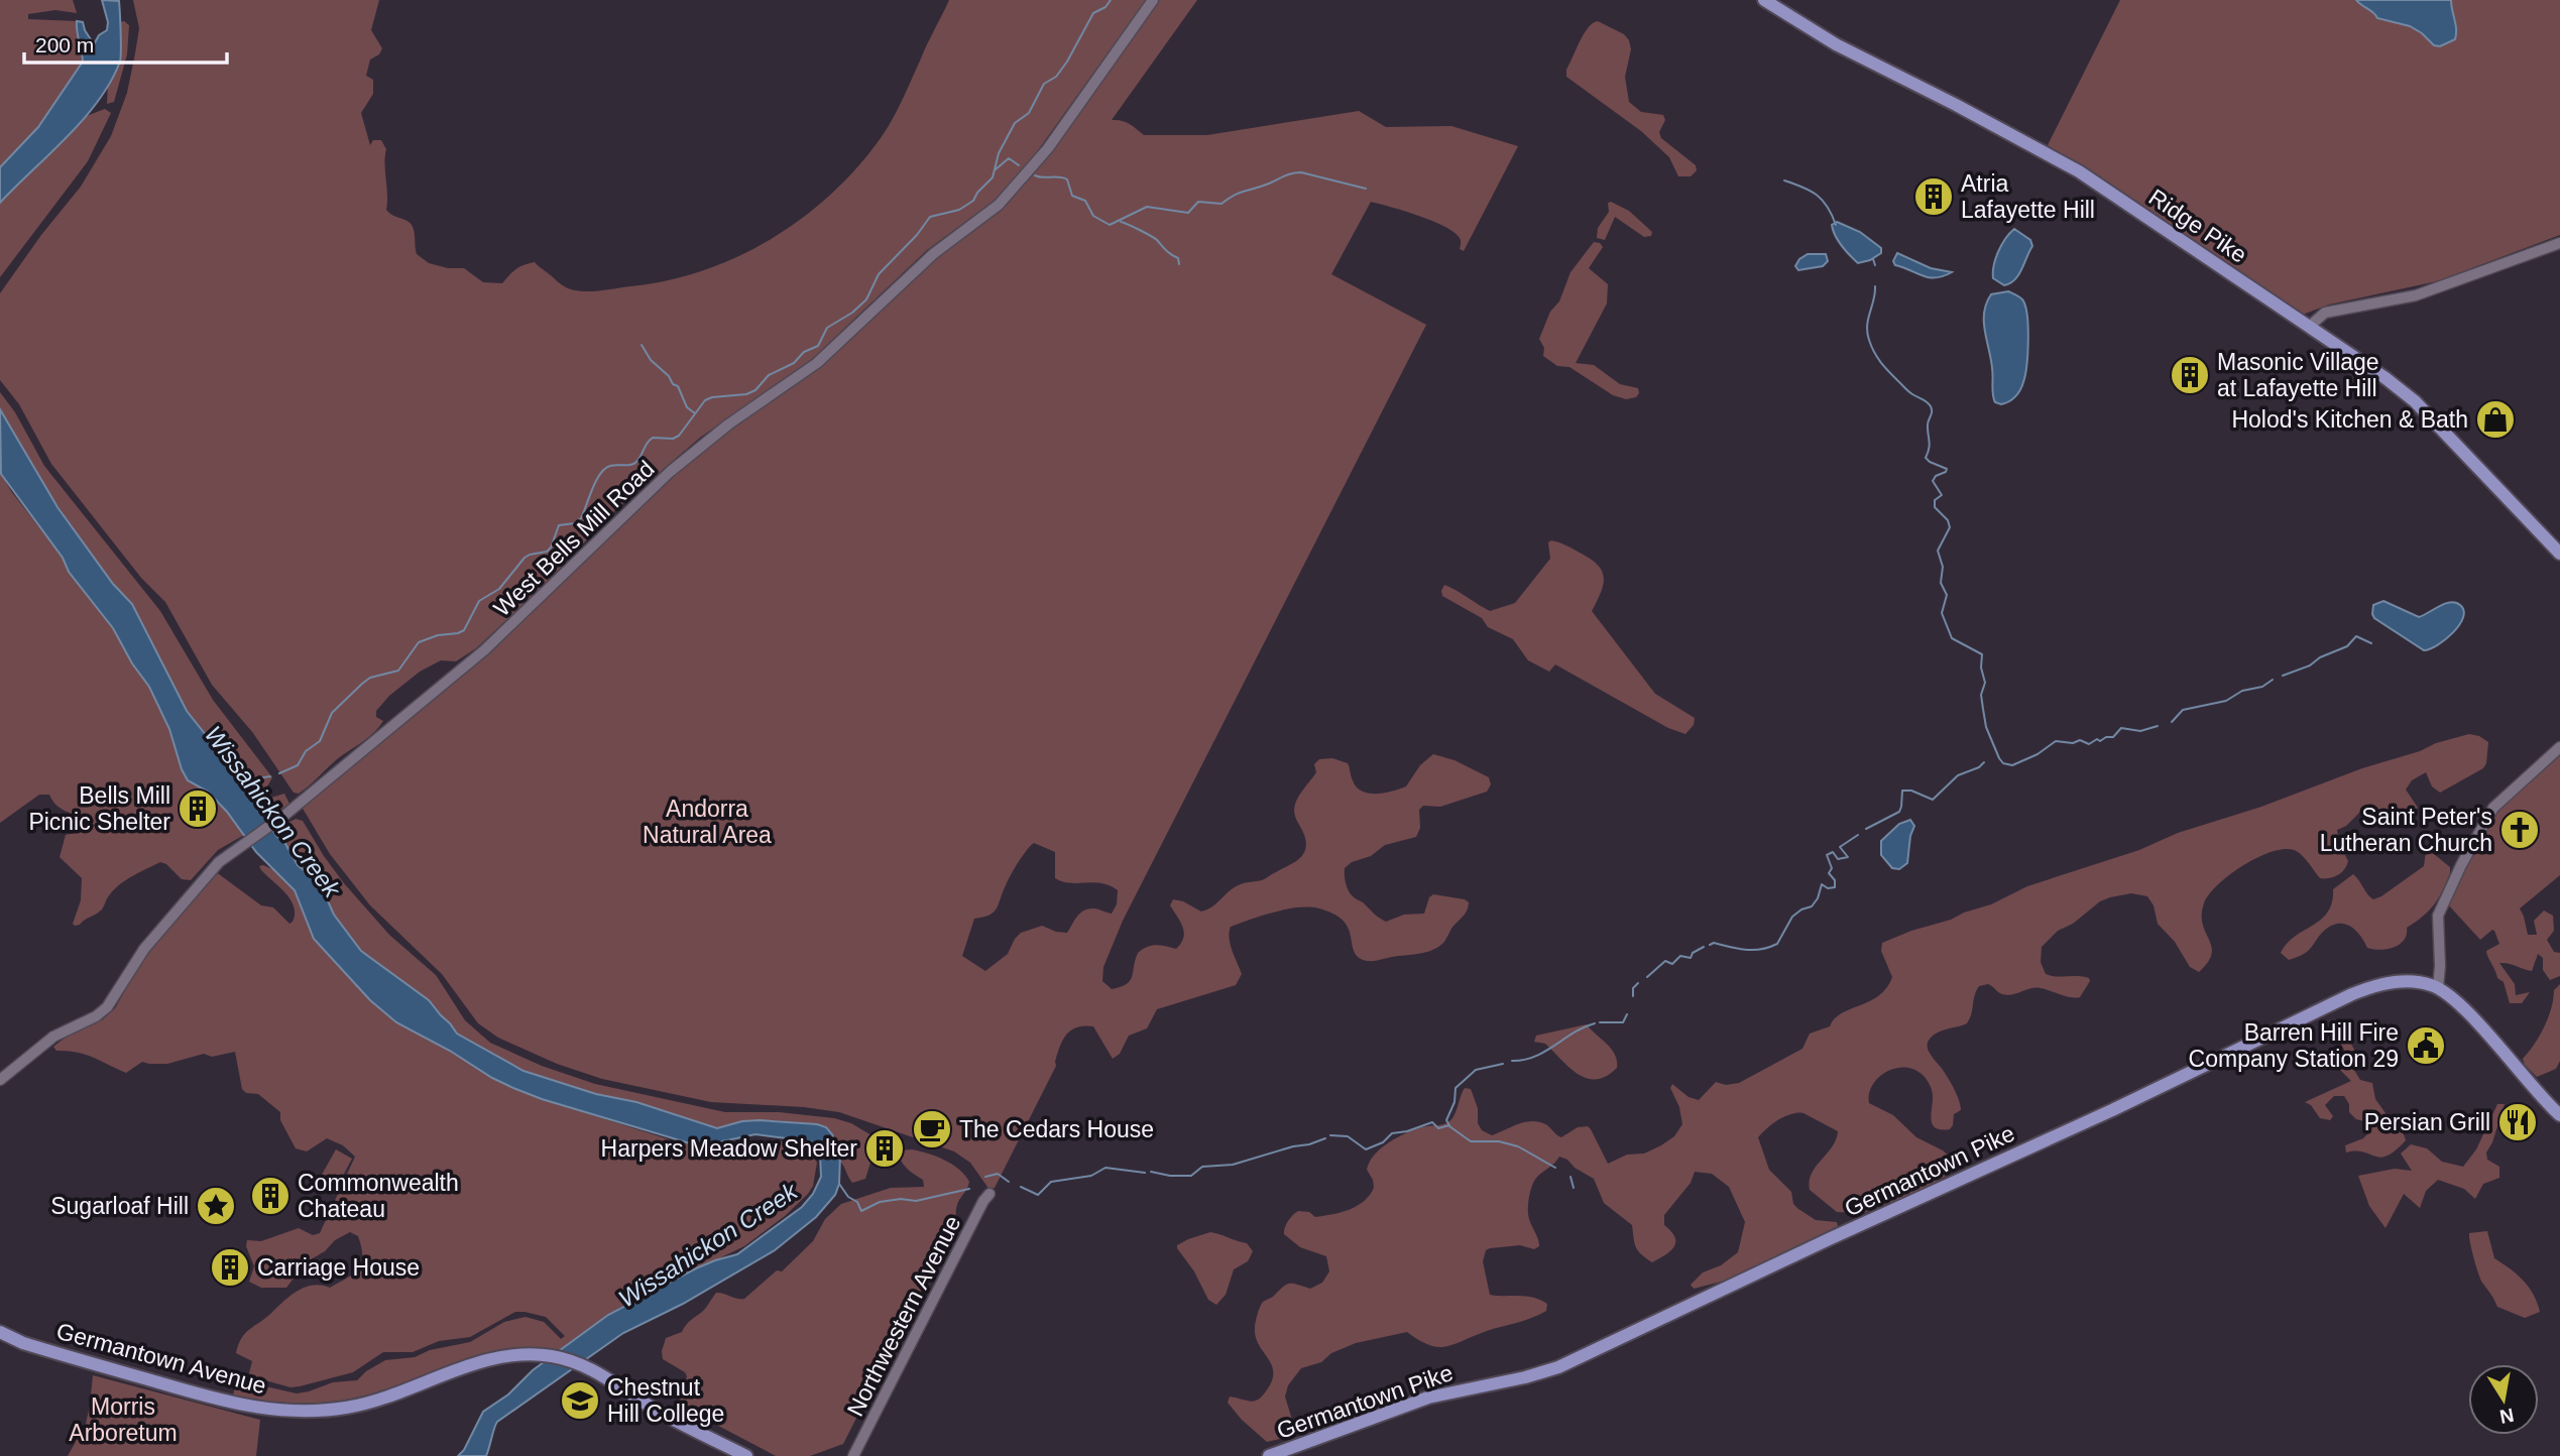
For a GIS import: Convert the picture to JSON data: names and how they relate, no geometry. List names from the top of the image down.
{
  "streets": {
    "main road": ["Ridge Pike", "Germantown Pike", "Germantown Avenue"],
    "street": ["West Bells Mill Road", "Northwestern Avenue"]
  },
  "water": ["Wissahickon Creek"],
  "parks": ["Andorra Natural Area", "Morris Arboretum"],
  "places": {
    "building": [
      "Atria Lafayette Hill",
      "Masonic Village at Lafayette Hill",
      "Bells Mill Picnic Shelter",
      "Harpers Meadow Shelter",
      "Commonwealth Chateau",
      "Carriage House"
    ],
    "shop": ["Holod's Kitchen & Bath"],
    "church": ["Saint Peter's Lutheran Church"],
    "public building": ["Barren Hill Fire Company Station 29"],
    "restaurant": ["Persian Grill"],
    "cafe": ["The Cedars House"],
    "place": ["Sugarloaf Hill"],
    "school or university": ["Chestnut Hill College"]
  },
  "scale_bar": "200 m",
  "north": "bottom"
}
